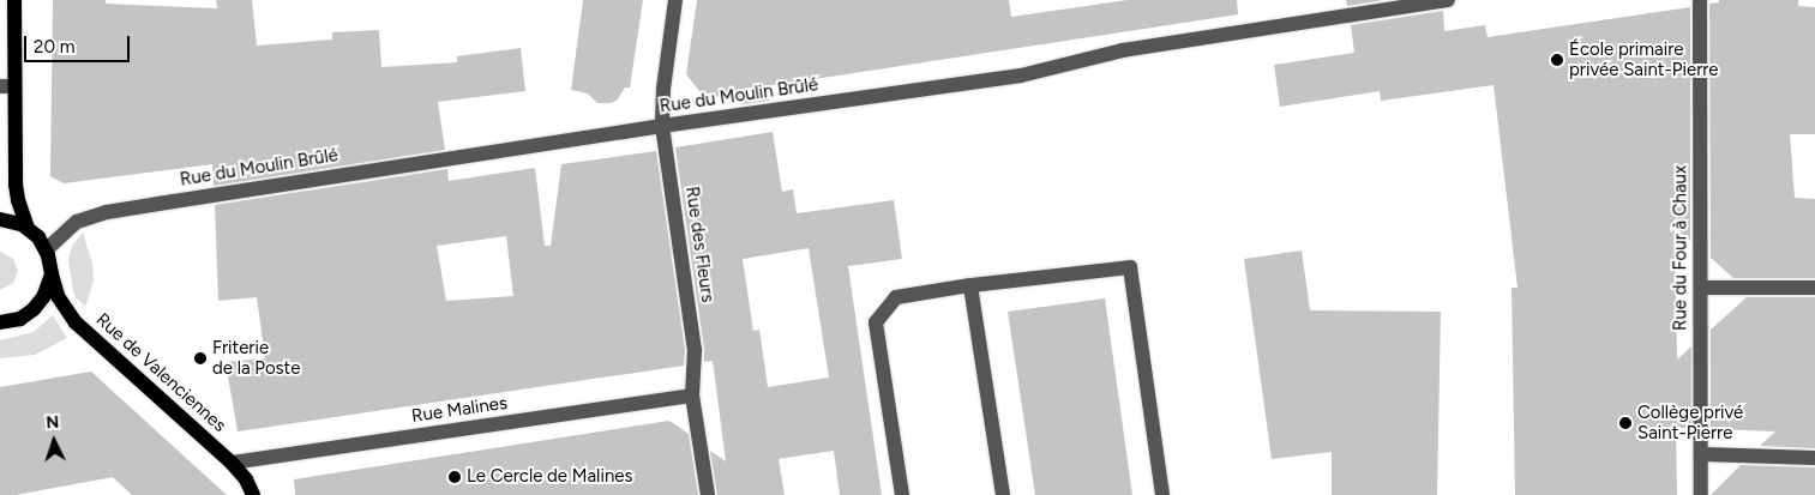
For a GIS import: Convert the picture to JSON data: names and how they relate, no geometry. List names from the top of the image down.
{
  "streets": {
    "main road": ["Rue de Valenciennes"],
    "street": [
      "Rue du Moulin Brûlé",
      "Rue des Fleurs",
      "Rue du Four à Chaux",
      "Rue Malines"
    ]
  },
  "crossings": [
    ["Rue du Moulin Brûlé", "Rue des Fleurs"],
    ["Rue du Moulin Brûlé", "Rue de Valenciennes"],
    ["Rue des Fleurs", "Rue Malines"],
    ["Rue de Valenciennes", "Rue Malines"]
  ],
  "places": [
    "École primaire privée Saint-Pierre",
    "Friterie de la Poste",
    "Collège privé Saint-Pierre",
    "Le Cercle de Malines"
  ],
  "scale_bar": "20 m",
  "north": "top"
}
